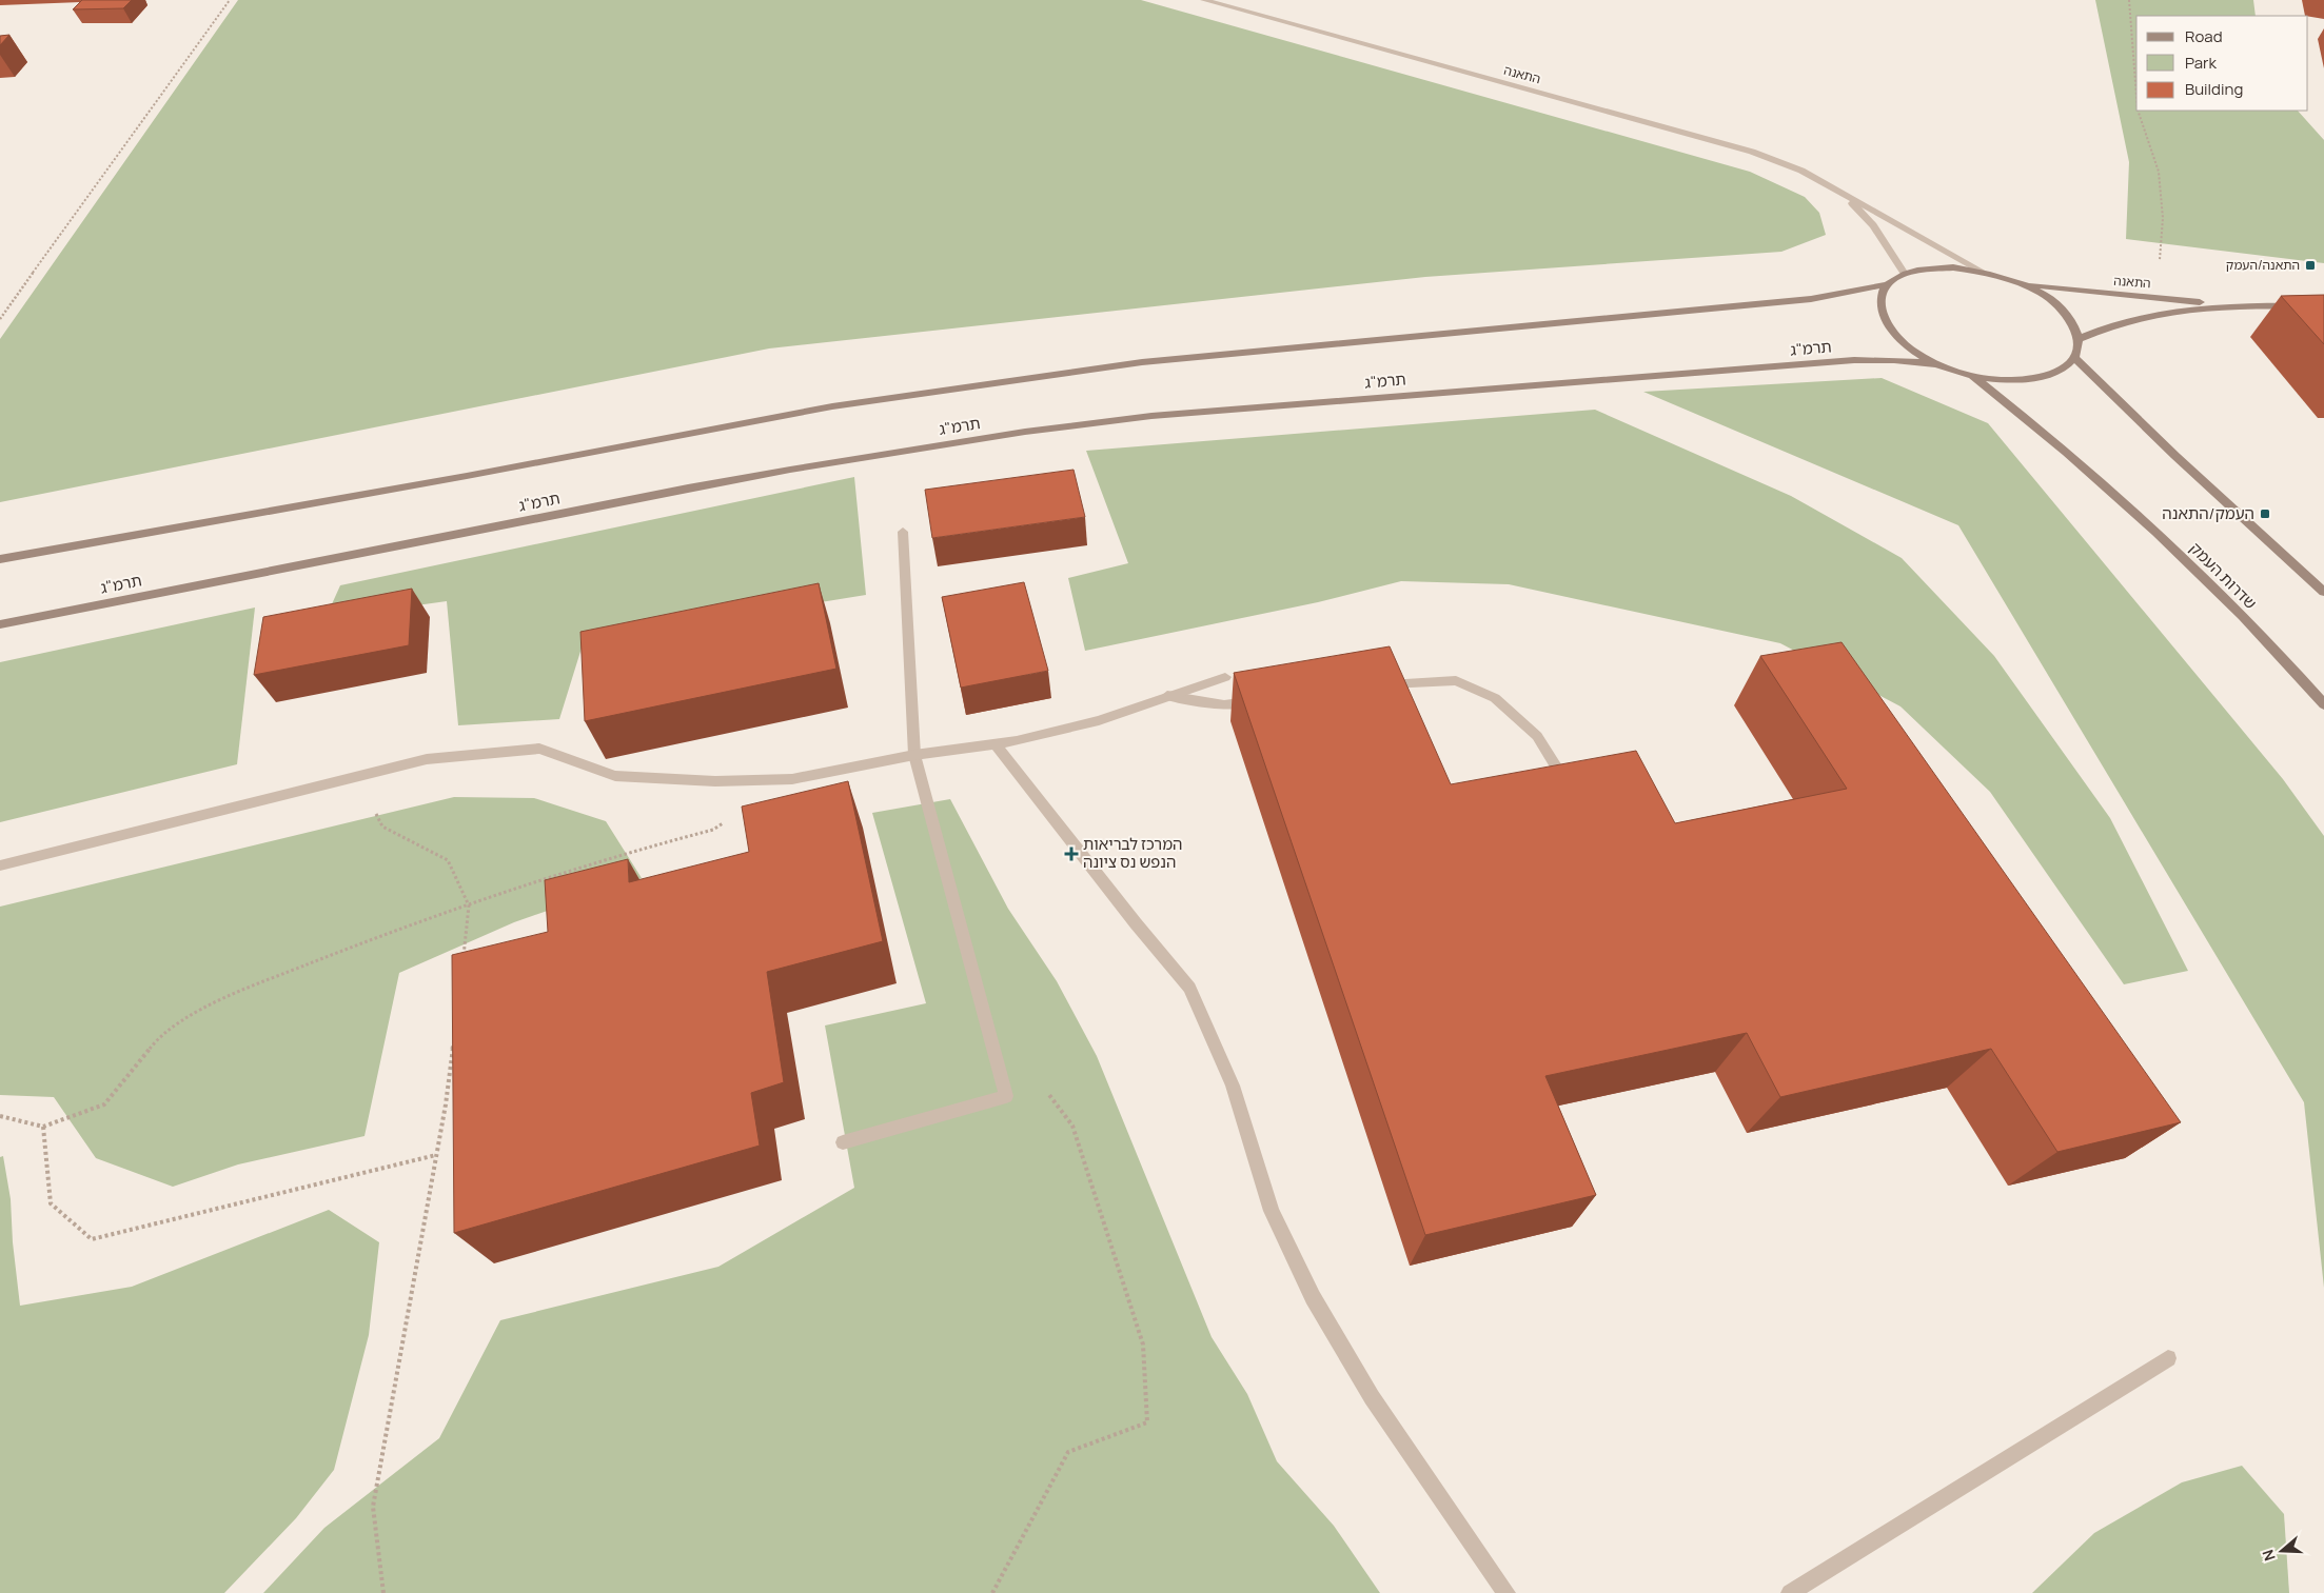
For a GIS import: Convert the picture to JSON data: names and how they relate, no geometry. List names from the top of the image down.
{
  "streets": {
    "street": ["התאנה", "תרמ\"ג", "שדרות העמק"]
  },
  "places": {
    "transit": ["התאנה/העמק", "העמק/התאנה"],
    "health": ["המרכז לבריאות הנפש נס ציונה"]
  },
  "legend": ["Road", "Park", "Building"],
  "north": "left"
}
